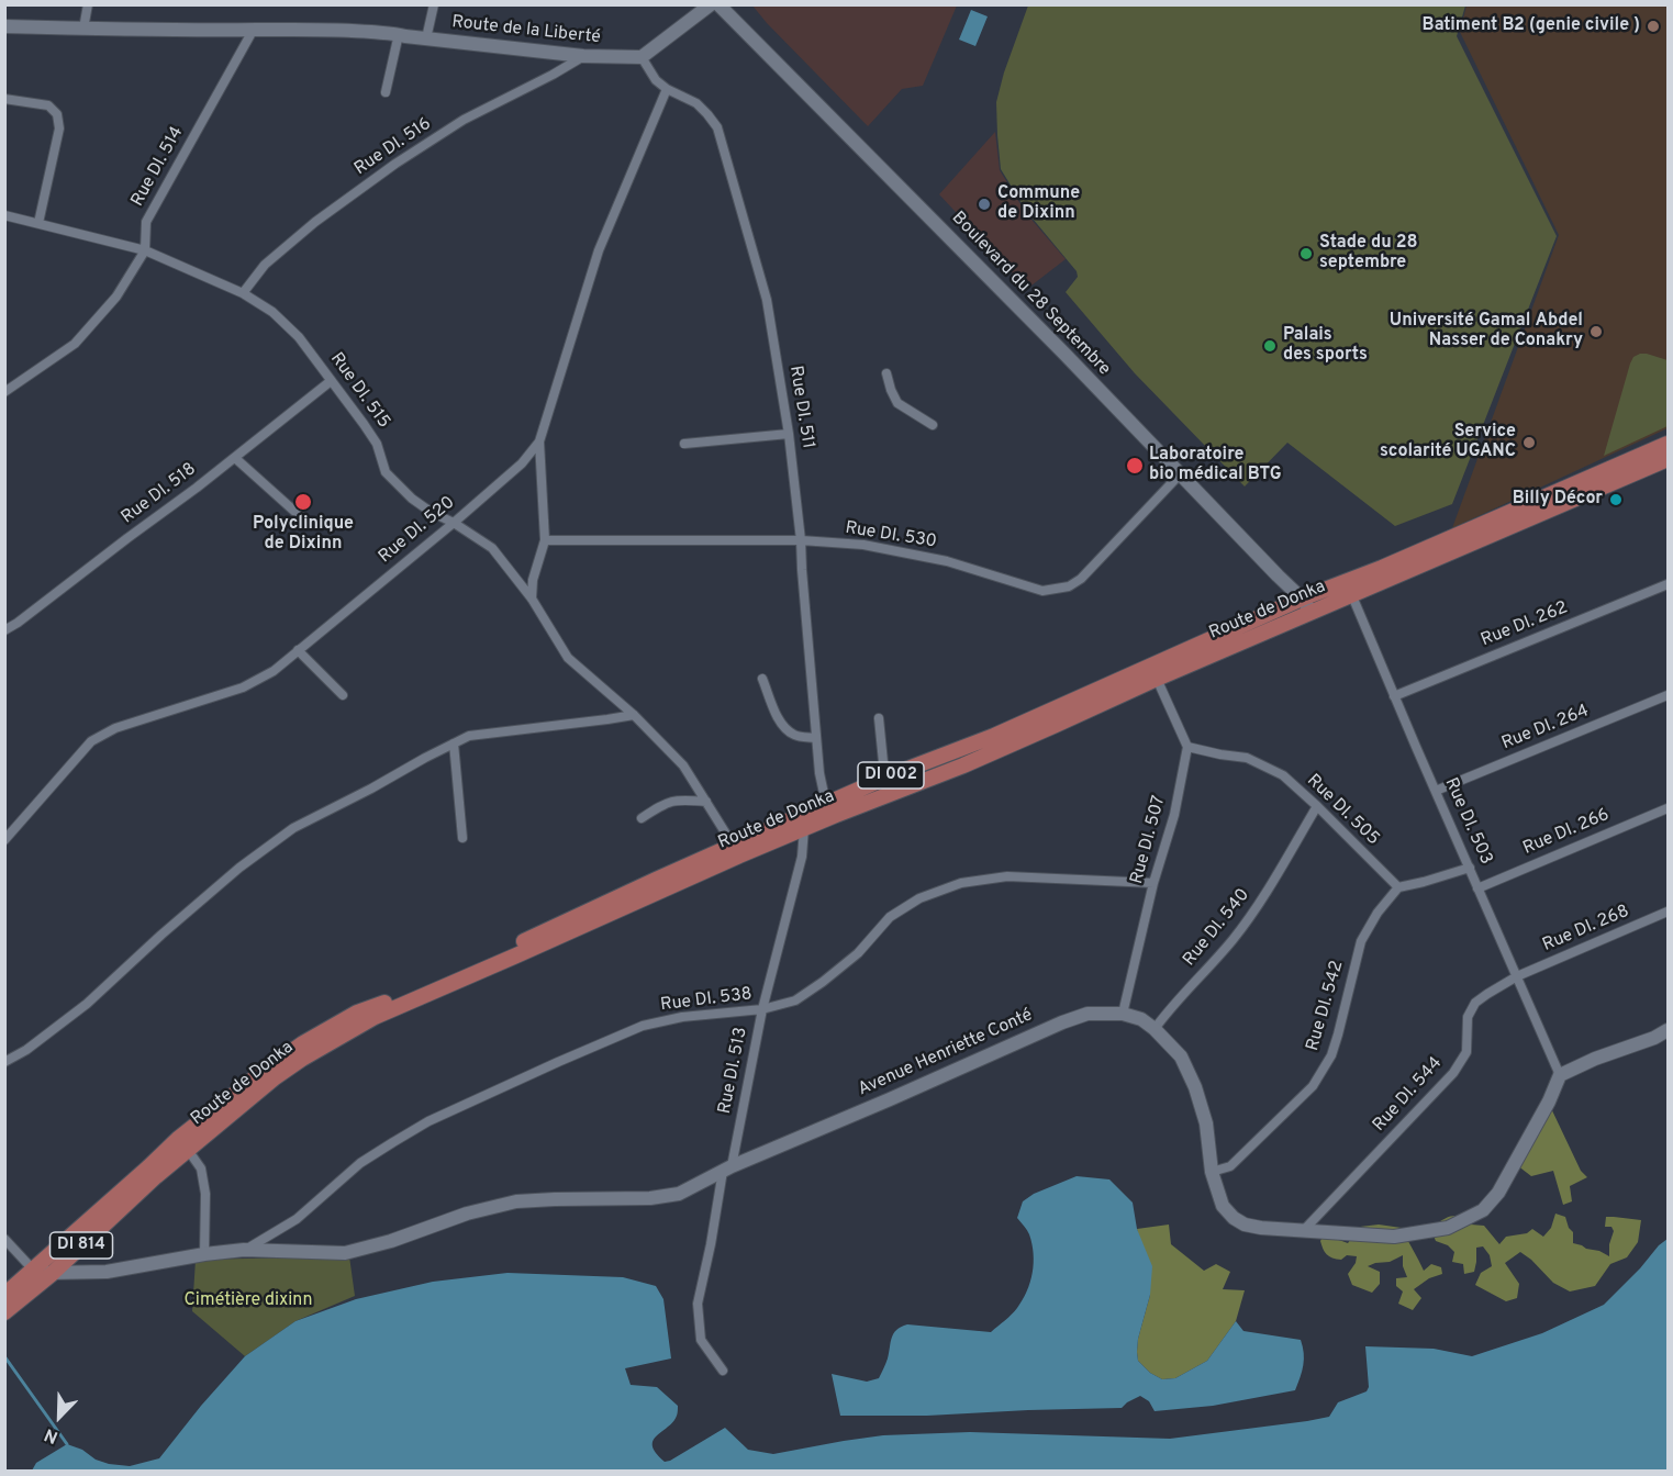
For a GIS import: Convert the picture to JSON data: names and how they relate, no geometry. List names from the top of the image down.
{
  "streets": {
    "main road": [
      "Route de la Liberté",
      "Boulevard du 28 Septembre",
      "Route de Donka",
      "DI 002",
      "Avenue Henriette Conté",
      "DI 814"
    ],
    "street": [
      "Rue DI. 516",
      "Rue DI. 514",
      "Rue DI. 515",
      "Rue DI. 511",
      "Rue DI. 518",
      "Rue DI. 520",
      "Rue DI. 530",
      "Rue DI. 262",
      "Rue DI. 264",
      "Rue DI. 505",
      "Rue DI. 503",
      "Rue DI. 266",
      "Rue DI. 507",
      "Rue DI. 540",
      "Rue DI. 268",
      "Rue DI. 538",
      "Rue DI. 542",
      "Rue DI. 513",
      "Rue DI. 544"
    ]
  },
  "crossings": [
    ["Route de la Liberté", "Rue DI. 516"],
    ["Route de la Liberté", "Rue DI. 514"],
    ["Route de la Liberté", "Rue DI. 511"],
    ["Rue DI. 516", "Rue DI. 515"],
    ["Rue DI. 514", "Rue DI. 515"],
    ["Boulevard du 28 Septembre", "Rue DI. 530"],
    ["Boulevard du 28 Septembre", "Route de Donka"],
    ["Rue DI. 515", "Rue DI. 518"],
    ["Rue DI. 515", "Rue DI. 520"],
    ["Rue DI. 515", "Route de Donka"],
    ["Rue DI. 511", "Rue DI. 520"],
    ["Rue DI. 511", "Rue DI. 530"],
    ["Rue DI. 511", "Route de Donka"],
    ["Route de Donka", "Rue DI. 503"],
    ["Route de Donka", "Avenue Henriette Conté"],
    ["Route de Donka", "Rue DI. 513"],
    ["Rue DI. 262", "Rue DI. 503"],
    ["Rue DI. 264", "Rue DI. 503"],
    ["Rue DI. 505", "Rue DI. 507"],
    ["Rue DI. 505", "Rue DI. 540"],
    ["Rue DI. 505", "Rue DI. 542"],
    ["Rue DI. 503", "Rue DI. 266"],
    ["Rue DI. 503", "Rue DI. 268"],
    ["Rue DI. 503", "Avenue Henriette Conté"],
    ["Rue DI. 503", "Rue DI. 544"],
    ["Rue DI. 507", "Rue DI. 538"],
    ["Rue DI. 507", "Avenue Henriette Conté"],
    ["Rue DI. 540", "Avenue Henriette Conté"],
    ["Rue DI. 268", "Rue DI. 544"],
    ["Rue DI. 538", "Avenue Henriette Conté"],
    ["Rue DI. 538", "Rue DI. 513"],
    ["Rue DI. 542", "Avenue Henriette Conté"],
    ["Avenue Henriette Conté", "Rue DI. 513"],
    ["Avenue Henriette Conté", "Rue DI. 544"]
  ],
  "parks": ["Cimétière dixinn"],
  "places": [
    "Batiment B2 (genie civile )",
    "Commune de Dixinn",
    "Stade du 28 septembre",
    "Université Gamal Abdel Nasser de Conakry",
    "Palais des sports",
    "Service scolarité UGANC",
    "Laboratoire bio médical BTG",
    "Billy Décor",
    "Polyclinique de Dixinn"
  ],
  "north": "bottom left"
}
